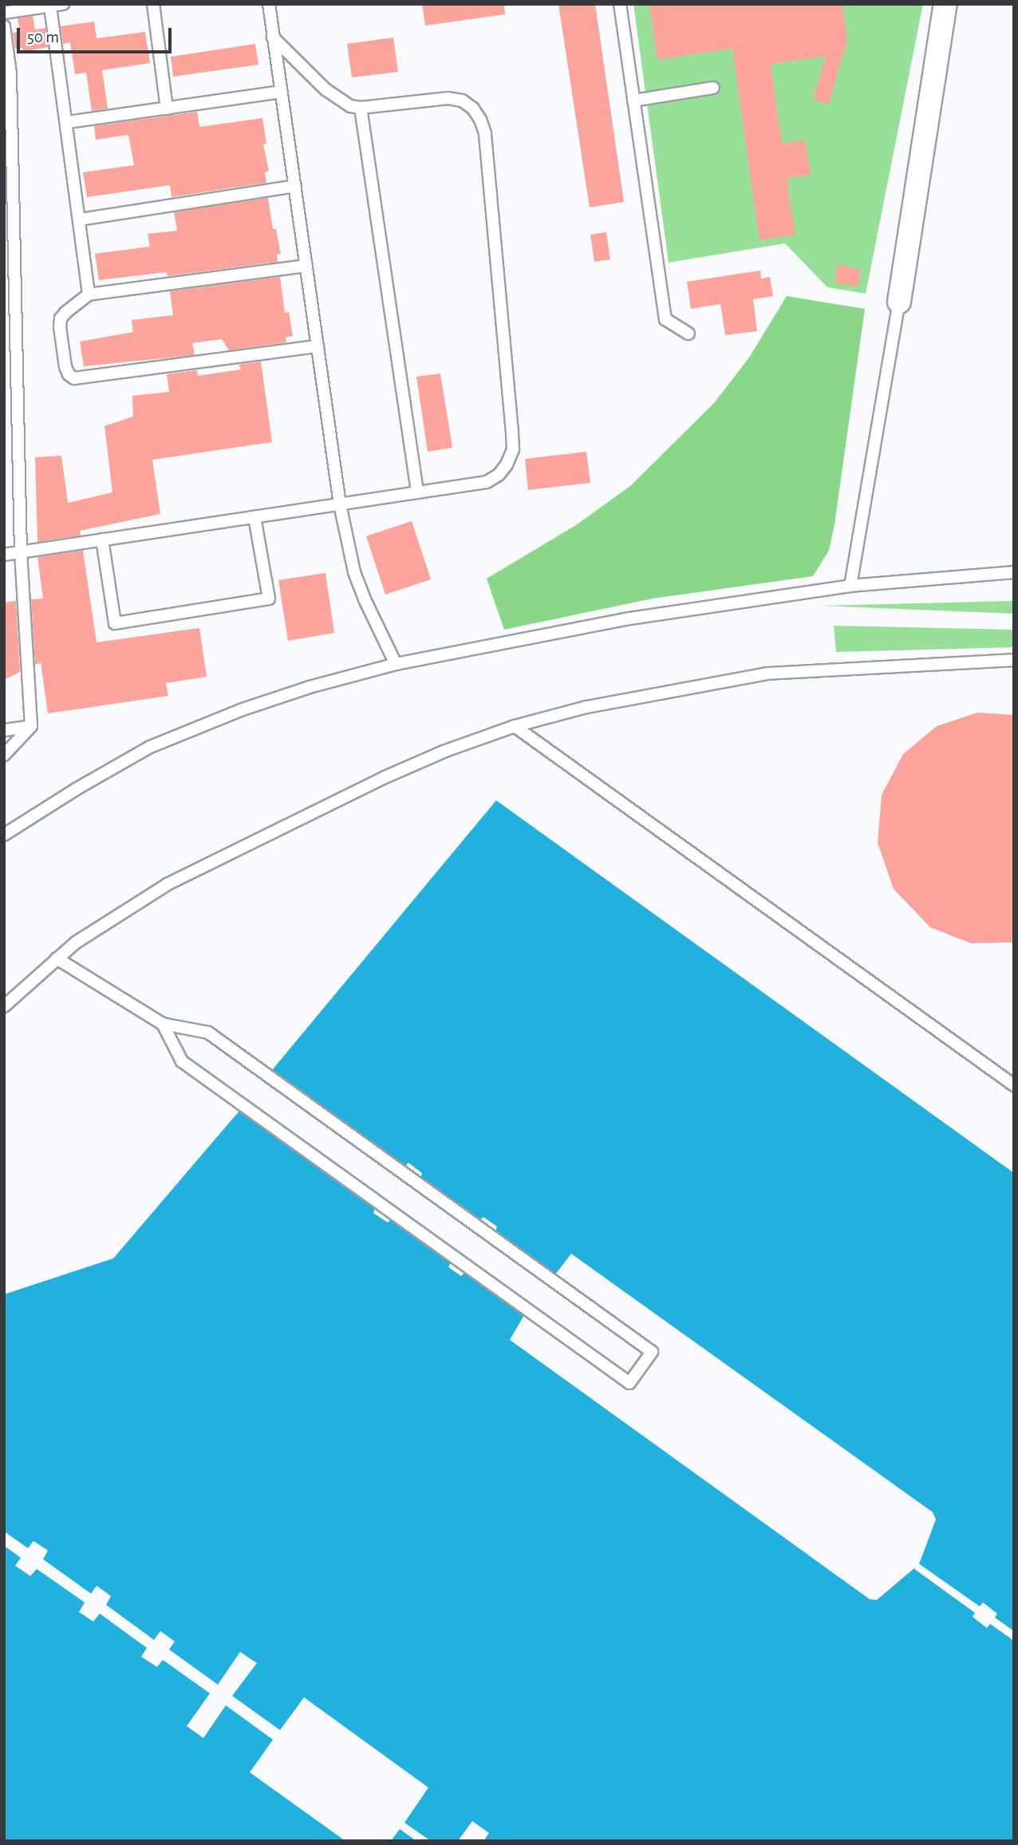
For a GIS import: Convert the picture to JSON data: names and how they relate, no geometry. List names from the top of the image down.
{
  "scale_bar": "50 m"
}
